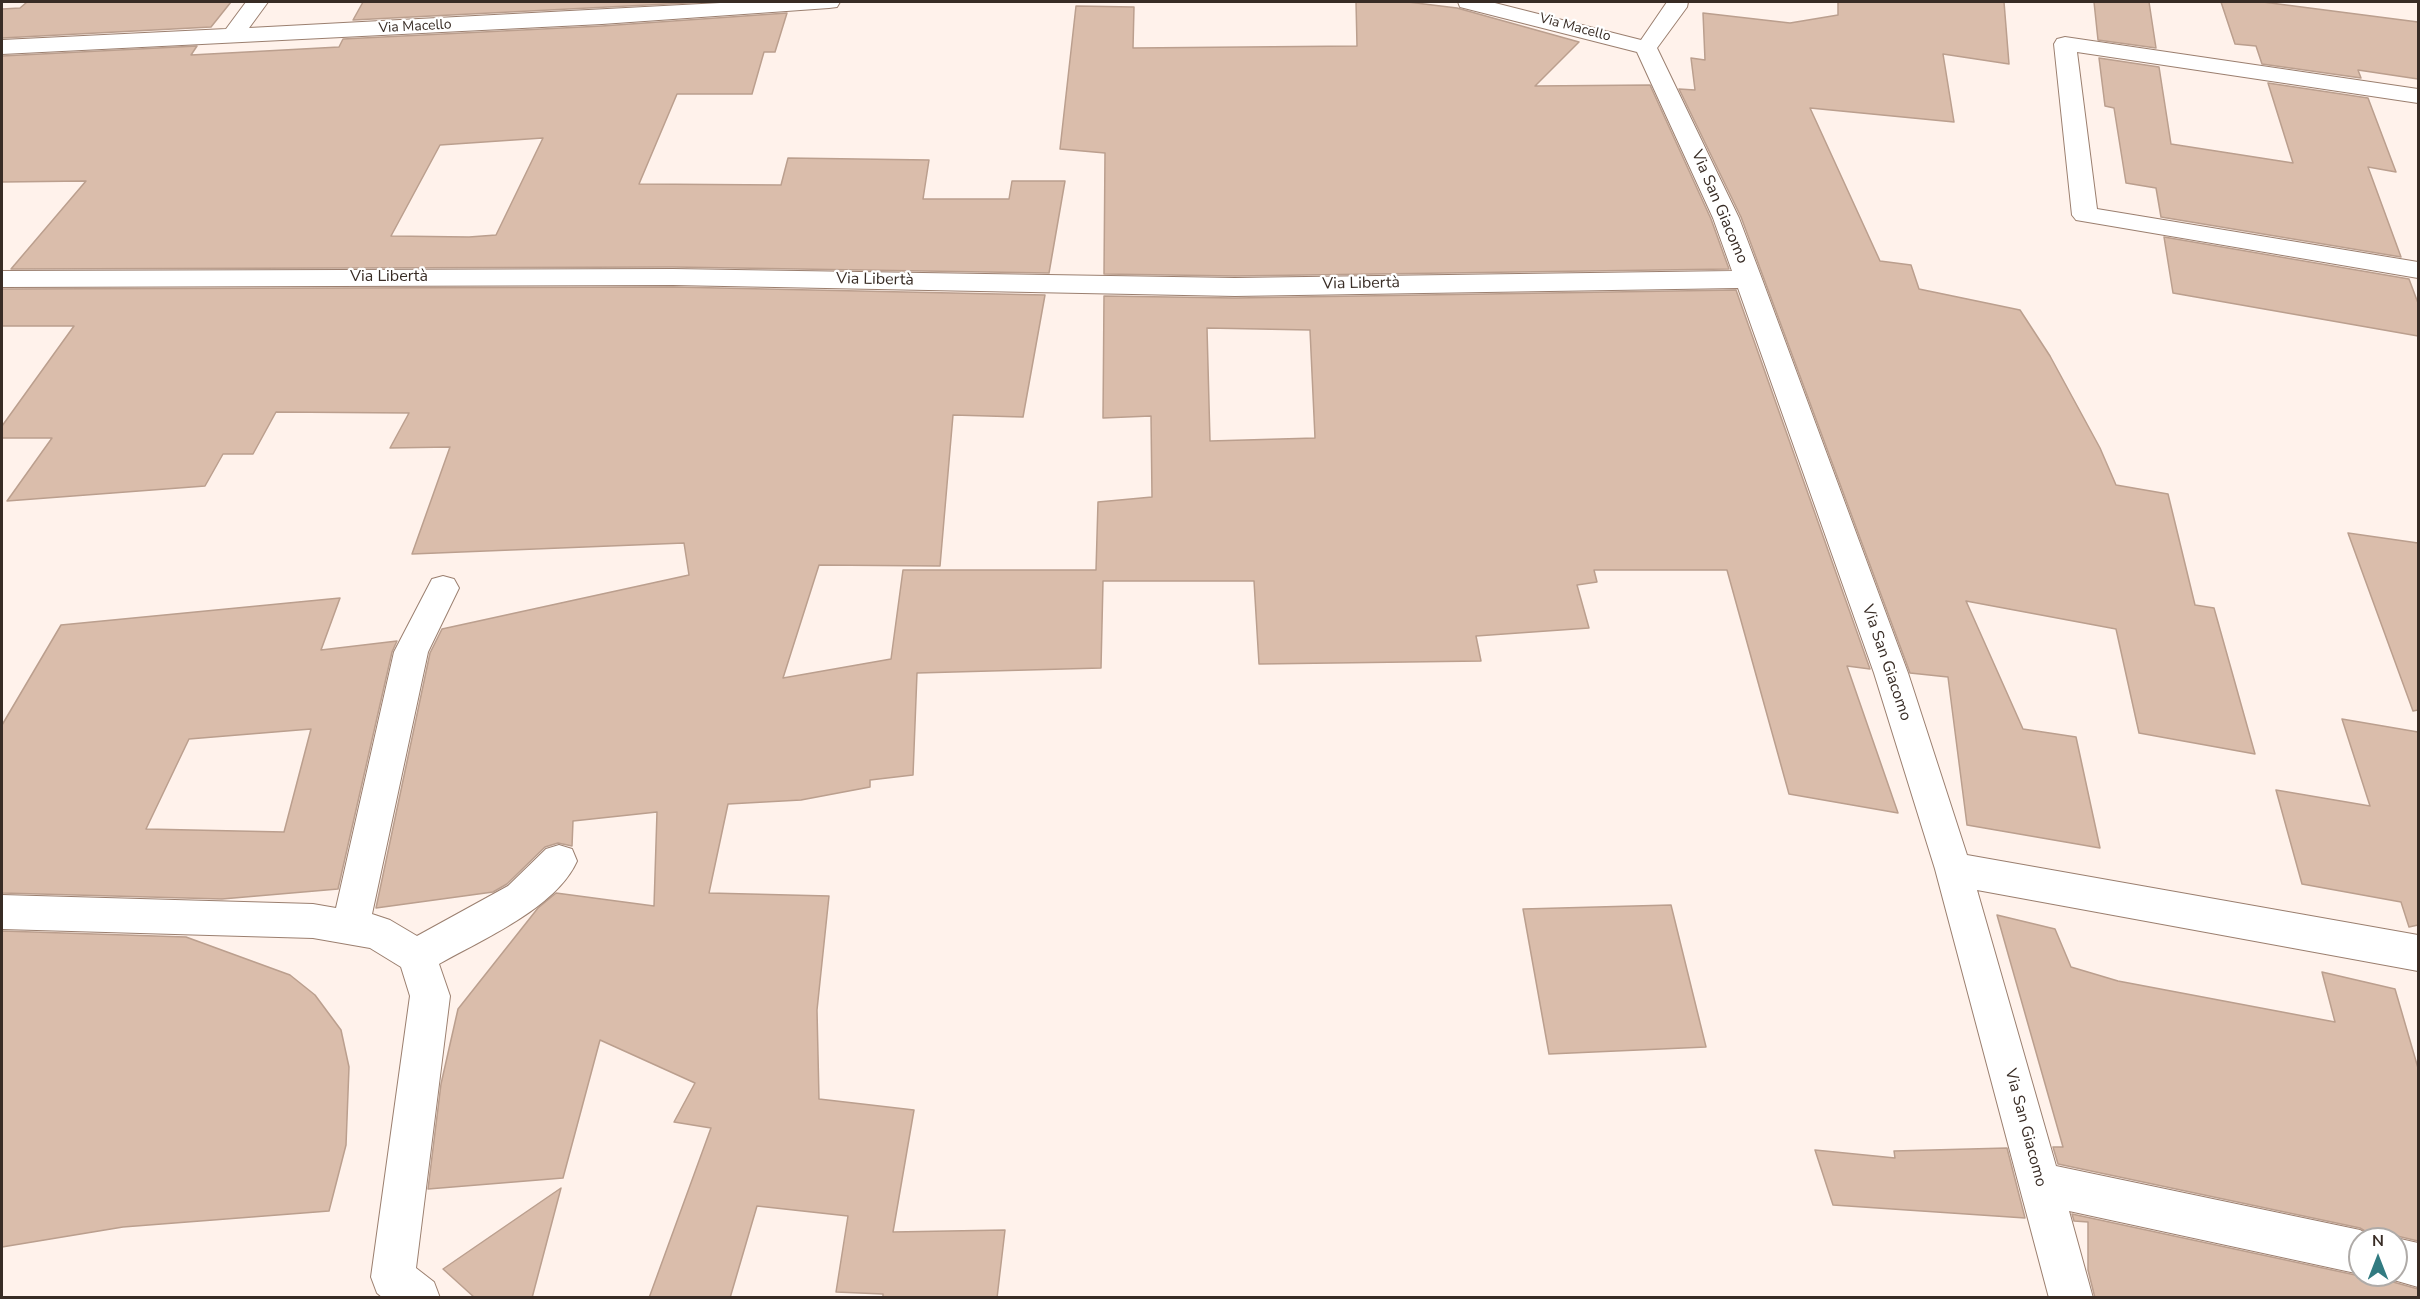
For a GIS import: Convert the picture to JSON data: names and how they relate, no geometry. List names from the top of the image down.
{
  "streets": {
    "street": ["Via Macello", "Via San Giacomo", "Via Libertà"]
  },
  "crossings": [
    ["Via Macello", "Via San Giacomo"],
    ["Via San Giacomo", "Via Libertà"]
  ],
  "north": "top"
}
